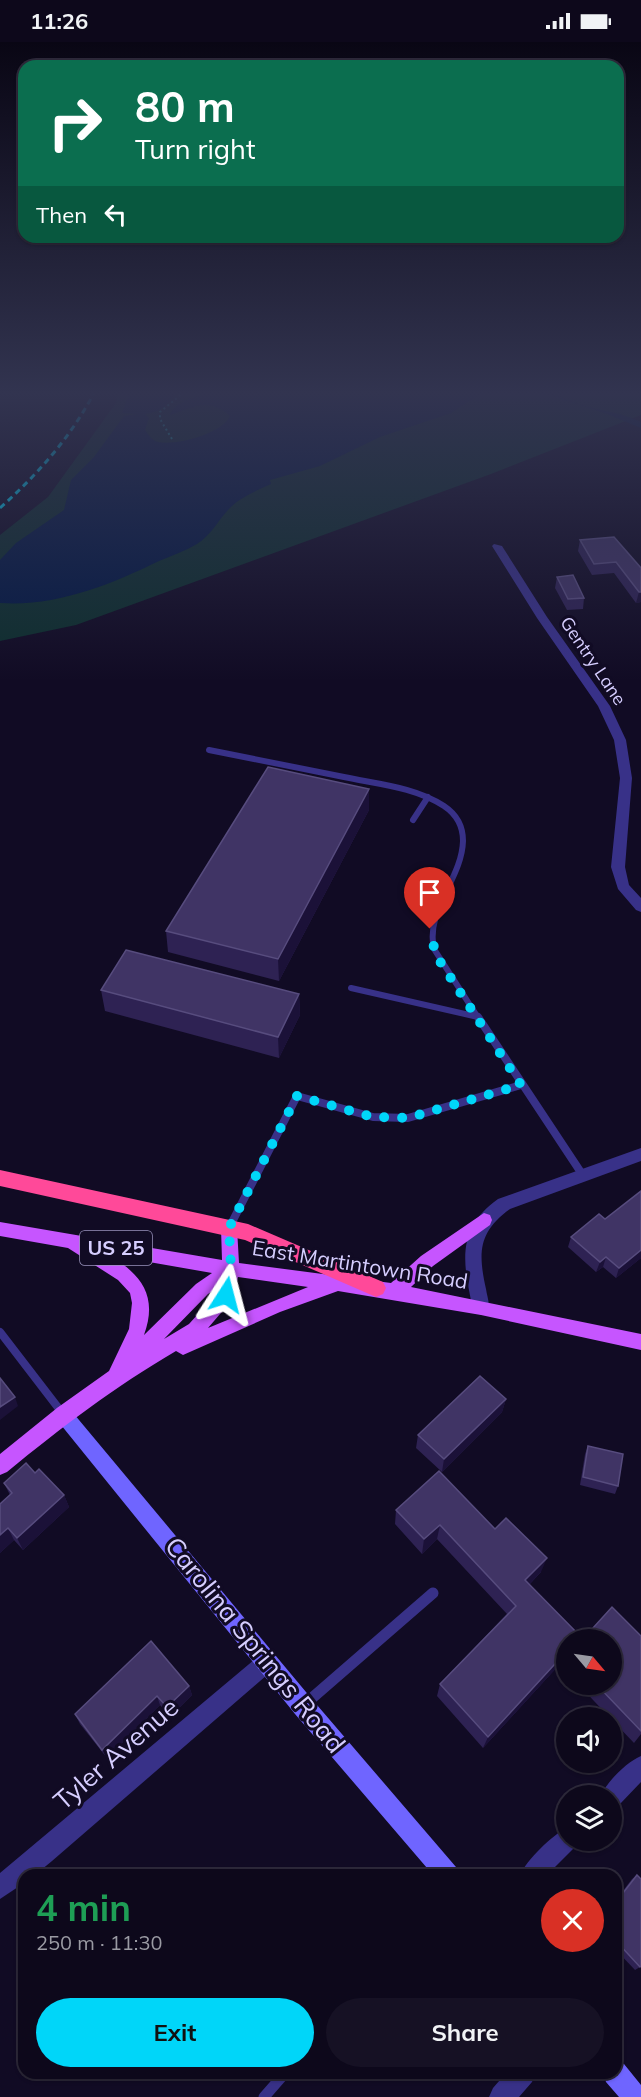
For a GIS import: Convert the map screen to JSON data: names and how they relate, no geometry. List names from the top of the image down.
{
  "streets": {
    "highway": ["US 25"],
    "main road": ["East Martintown Road"],
    "street": ["Gentry Lane", "Carolina Springs Road", "Tyler Avenue"]
  },
  "crossings": [
    ["US 25", "East Martintown Road"],
    ["Carolina Springs Road", "Tyler Avenue"]
  ],
  "north": "bottom right",
  "page": {
    "status": "11:26",
    "turn": ["80 m", "Turn right"],
    "then": "Then",
    "heading": ["4 min", "250 m · 11:30"],
    "buttons": ["Exit", "Share"]
  }
}
